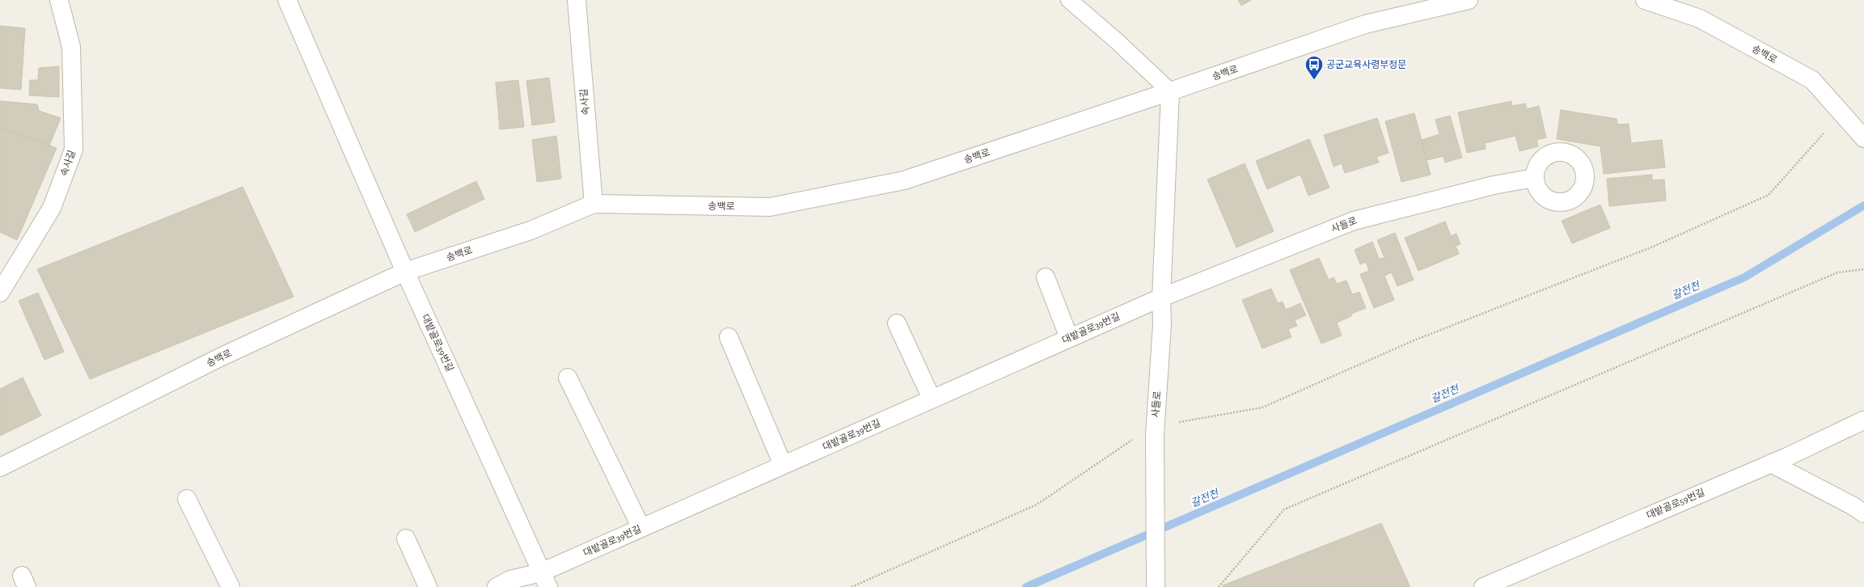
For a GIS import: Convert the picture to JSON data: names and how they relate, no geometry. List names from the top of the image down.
{
  "streets": {
    "street": [
      "송백로",
      "속사길",
      "사들로",
      "대밭골로39번길",
      "대밭골로59번길"
    ]
  },
  "crossings": [
    ["송백로", "속사길"],
    ["송백로", "사들로"],
    ["송백로", "대밭골로39번길"],
    ["사들로", "대밭골로39번길"]
  ],
  "water": ["갈전천"],
  "places": {
    "bus stop": ["공군교육사령부정문"]
  }
}
